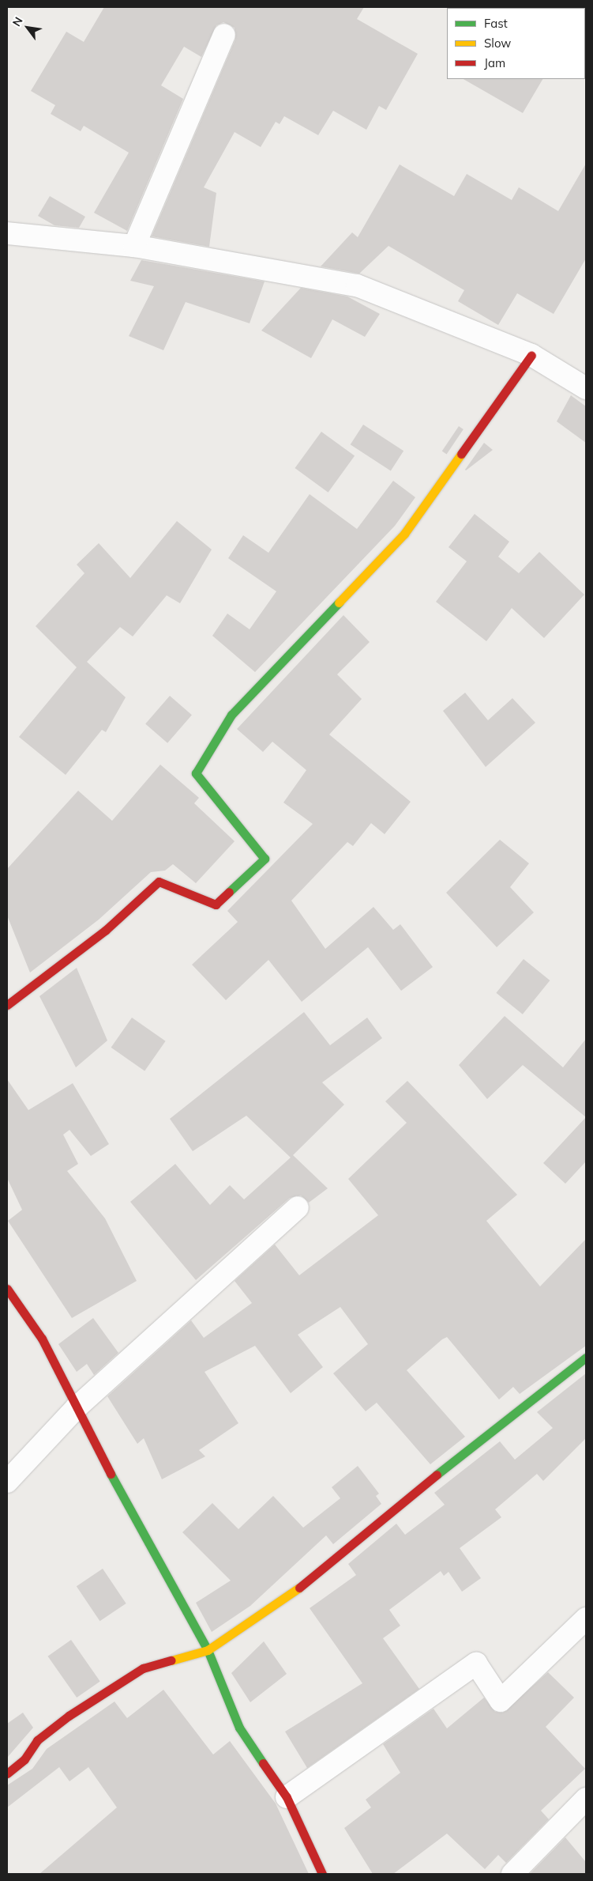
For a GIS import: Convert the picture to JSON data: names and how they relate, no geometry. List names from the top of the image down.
{
  "legend": ["Fast", "Slow", "Jam"],
  "north": "top left"
}
